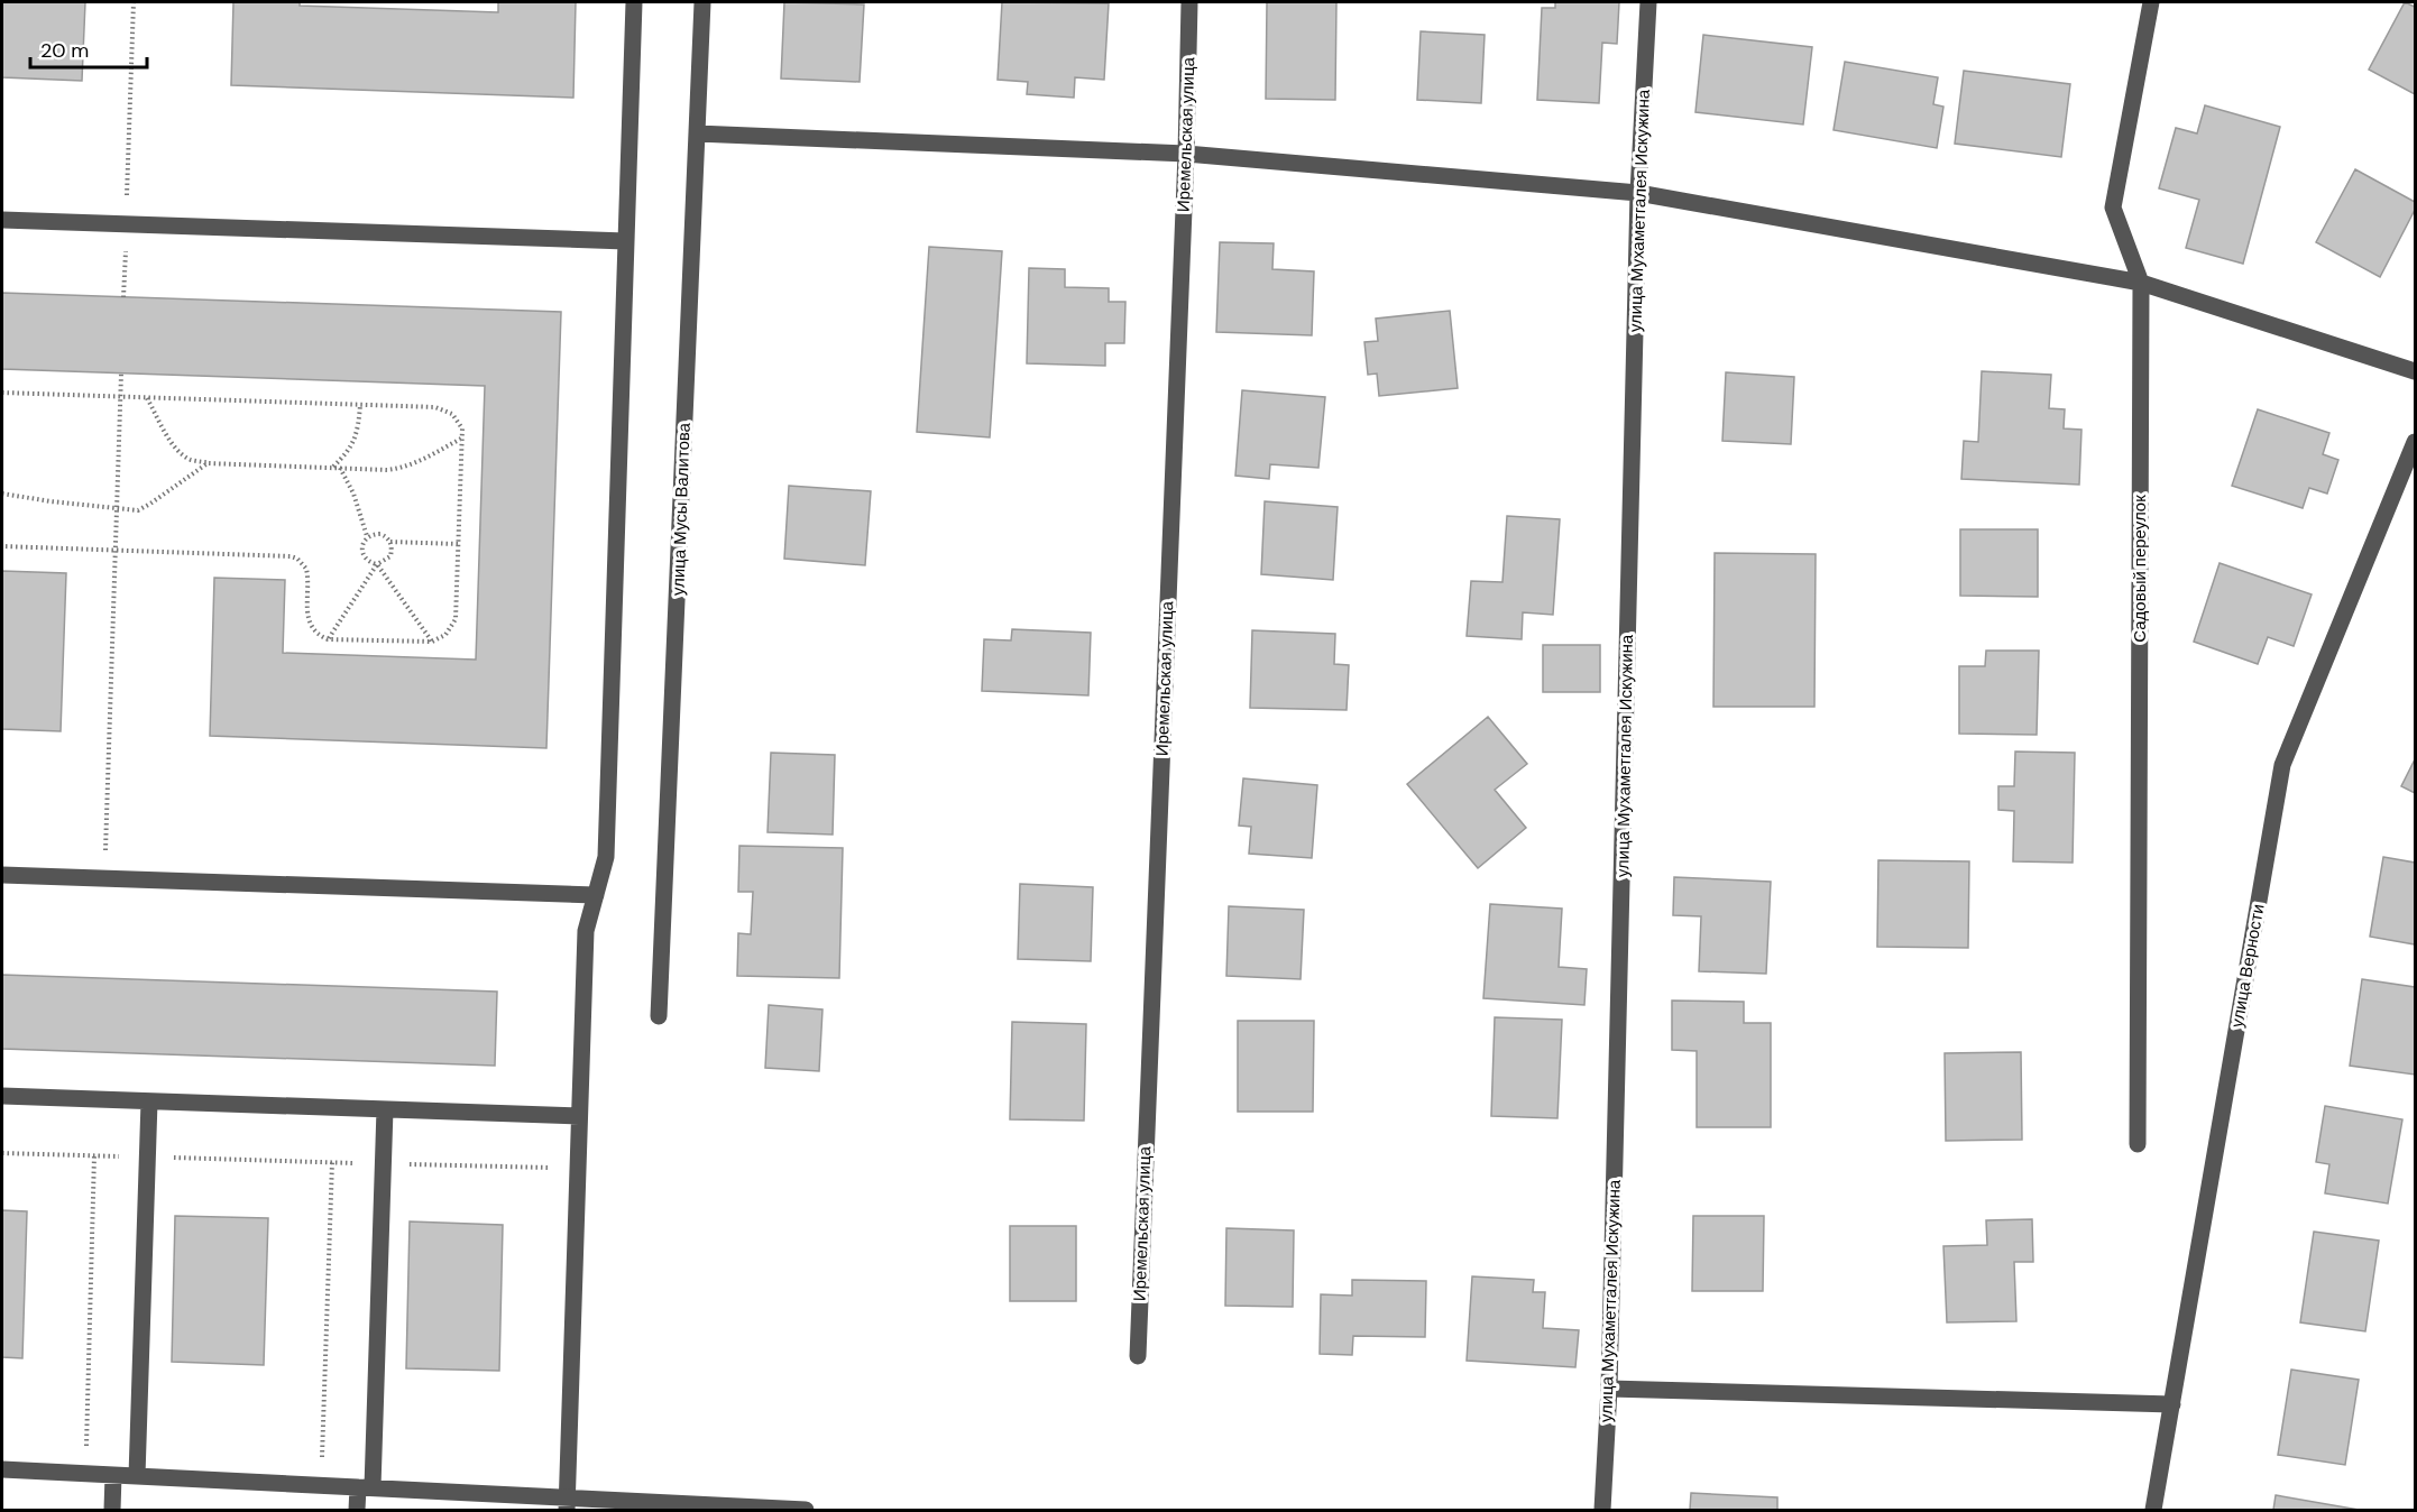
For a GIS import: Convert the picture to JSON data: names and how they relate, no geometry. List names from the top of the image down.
{
  "streets": {
    "street": [
      "Иремельская улица",
      "улица Мухаметгалея Искужина",
      "улица Мусы Валитова",
      "Садовый переулок",
      "улица Верности"
    ]
  },
  "scale_bar": "20 m"
}
